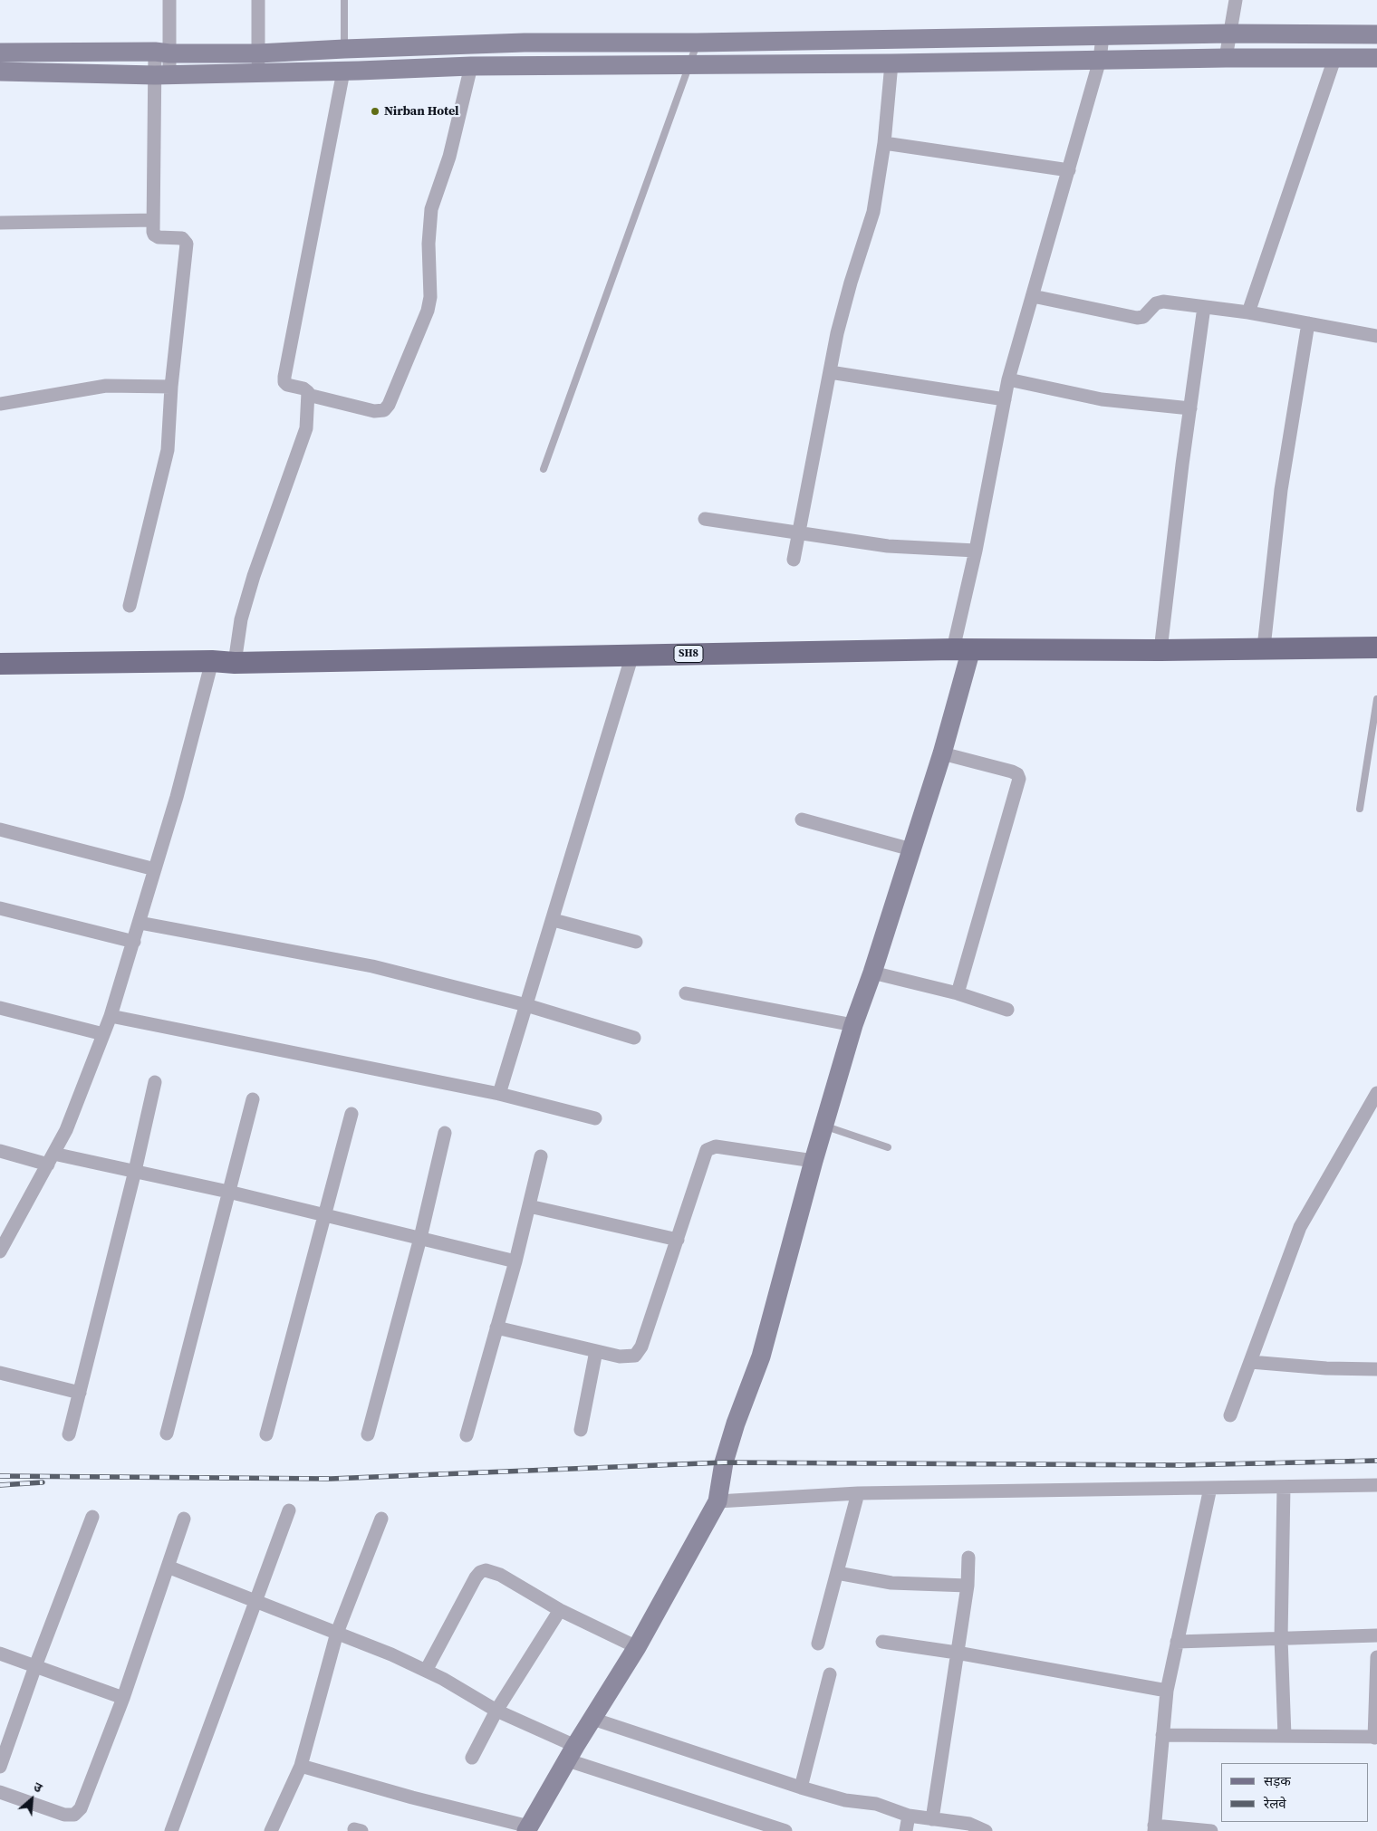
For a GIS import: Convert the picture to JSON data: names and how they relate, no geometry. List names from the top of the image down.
{
  "streets": {
    "main road": ["SH8"]
  },
  "places": ["Nirban Hotel"],
  "legend": ["सड़क", "रेलवे"],
  "north": "top right"
}
